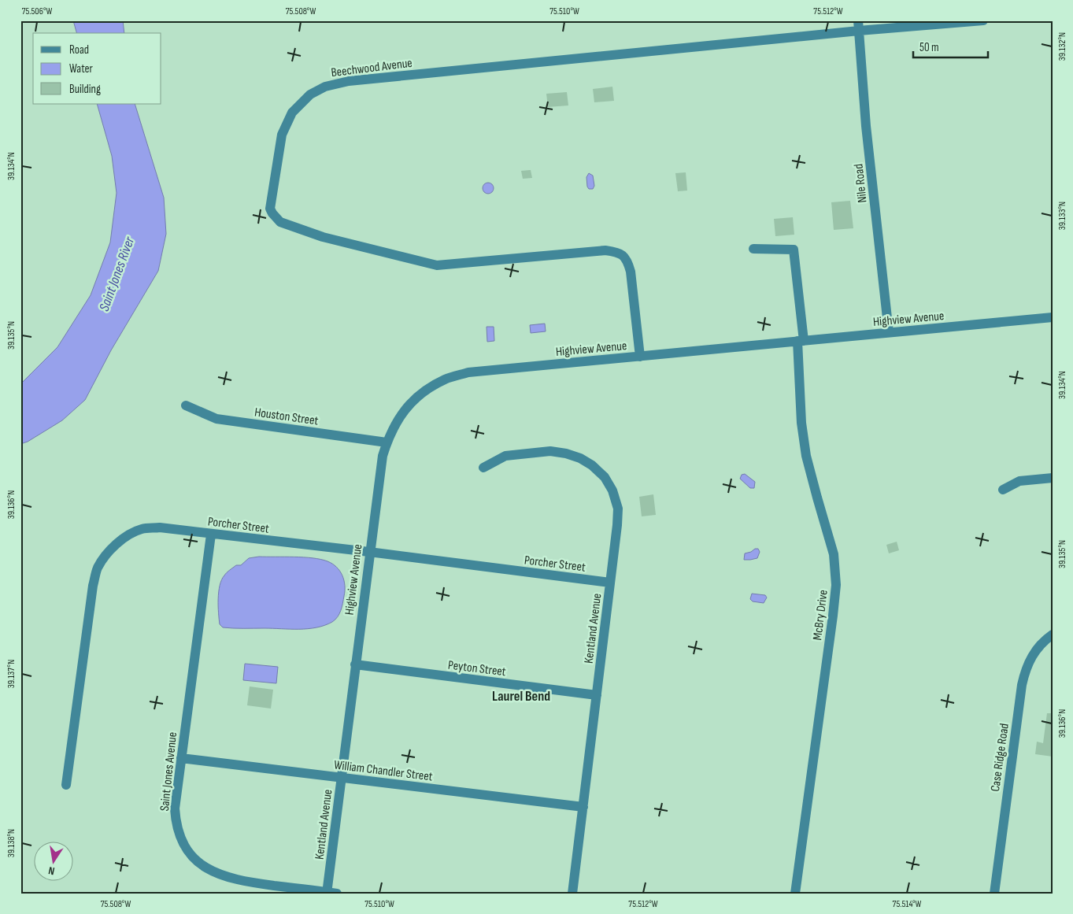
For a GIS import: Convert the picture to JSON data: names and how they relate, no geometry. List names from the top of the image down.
{
  "streets": {
    "street": [
      "Beechwood Avenue",
      "Nile Road",
      "Highview Avenue",
      "Houston Street",
      "Porcher Street",
      "McBry Drive",
      "Kentland Avenue",
      "Peyton Street",
      "Case Ridge Road",
      "William Chandler Street",
      "Saint Jones Avenue"
    ]
  },
  "crossings": [
    ["Beechwood Avenue", "Nile Road"],
    ["Beechwood Avenue", "Highview Avenue"],
    ["Nile Road", "Highview Avenue"],
    ["Highview Avenue", "Houston Street"],
    ["Highview Avenue", "Porcher Street"],
    ["Highview Avenue", "McBry Drive"],
    ["Highview Avenue", "Kentland Avenue"],
    ["Highview Avenue", "Peyton Street"],
    ["Porcher Street", "Kentland Avenue"],
    ["Porcher Street", "Saint Jones Avenue"],
    ["Kentland Avenue", "Peyton Street"],
    ["Kentland Avenue", "William Chandler Street"],
    ["Kentland Avenue", "Saint Jones Avenue"],
    ["William Chandler Street", "Saint Jones Avenue"]
  ],
  "districts": ["Laurel Bend"],
  "water": ["Saint Jones River"],
  "legend": ["Road", "Water", "Building"],
  "scale_bar": "50 m",
  "north": "bottom",
  "coordinates": [
    "75.506°W",
    "75.508°W",
    "75.510°W",
    "75.512°W",
    "39.132°N",
    "39.134°N",
    "39.133°N",
    "39.135°N",
    "39.136°N",
    "39.137°N",
    "39.138°N",
    "75.514°W"
  ]
}
